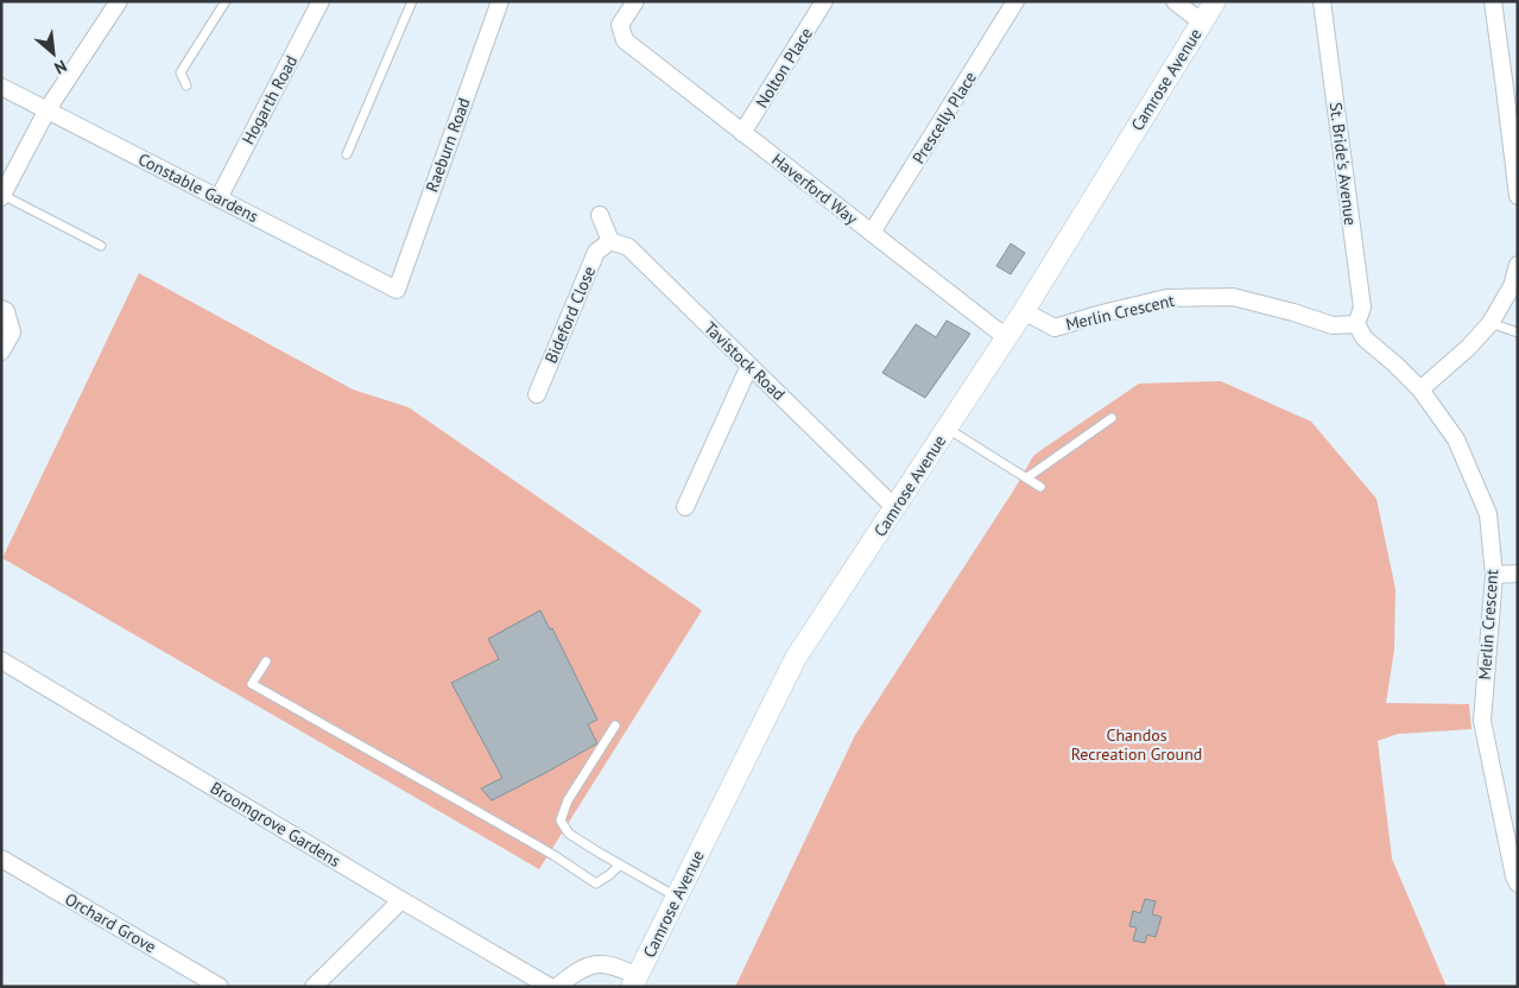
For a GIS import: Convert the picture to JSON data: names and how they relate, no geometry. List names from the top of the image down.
{
  "streets": {
    "street": [
      "Nolton Place",
      "Camrose Avenue",
      "Hogarth Road",
      "Prescelly Place",
      "Raeburn Road",
      "St. Bride's Avenue",
      "Constable Gardens",
      "Haverford Way",
      "Merlin Crescent",
      "Bideford Close",
      "Tavistock Road",
      "Broomgrove Gardens",
      "Orchard Grove"
    ]
  },
  "crossings": [
    ["Nolton Place", "Haverford Way"],
    ["Camrose Avenue", "Haverford Way"],
    ["Camrose Avenue", "Merlin Crescent"],
    ["Camrose Avenue", "Tavistock Road"],
    ["Hogarth Road", "Constable Gardens"],
    ["Prescelly Place", "Haverford Way"],
    ["Raeburn Road", "Constable Gardens"],
    ["St. Bride's Avenue", "Merlin Crescent"],
    ["Bideford Close", "Tavistock Road"]
  ],
  "parks": ["Chandos Recreation Ground"],
  "north": "bottom right"
}
